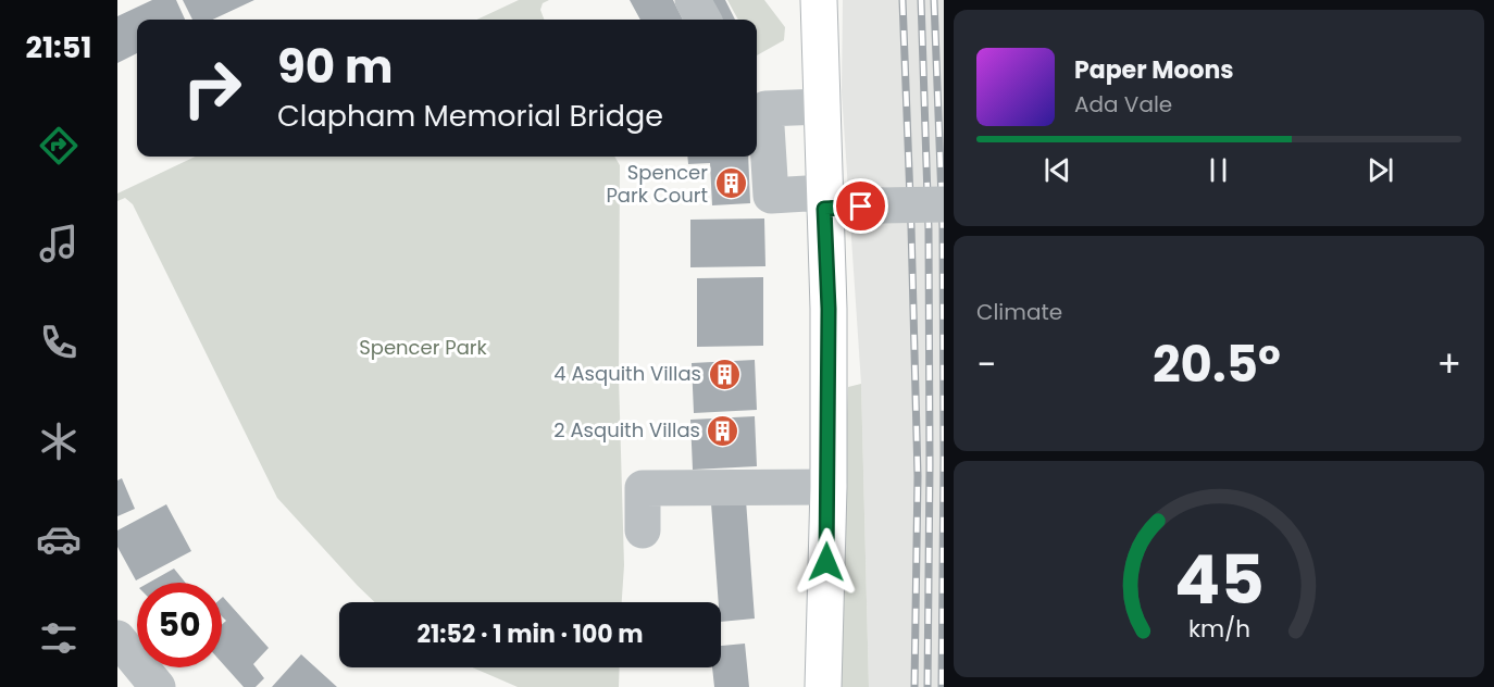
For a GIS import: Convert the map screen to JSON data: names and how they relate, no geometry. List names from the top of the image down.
{
  "parks": ["Spencer Park"],
  "places": {
    "building": ["Spencer Park Court", "4 Asquith Villas", "2 Asquith Villas"]
  },
  "page": {
    "tabs": "21:51",
    "turn": ["90 m", "Clapham Memorial Bridge"],
    "song": ["Paper Moons", "Ada Vale"],
    "tile": "Climate",
    "heat": ["−", "20.5°", "+"],
    "limit": "50",
    "trip": "21:52 · 1 min · 100 m",
    "gauge": ["45", "km/h"]
  }
}
